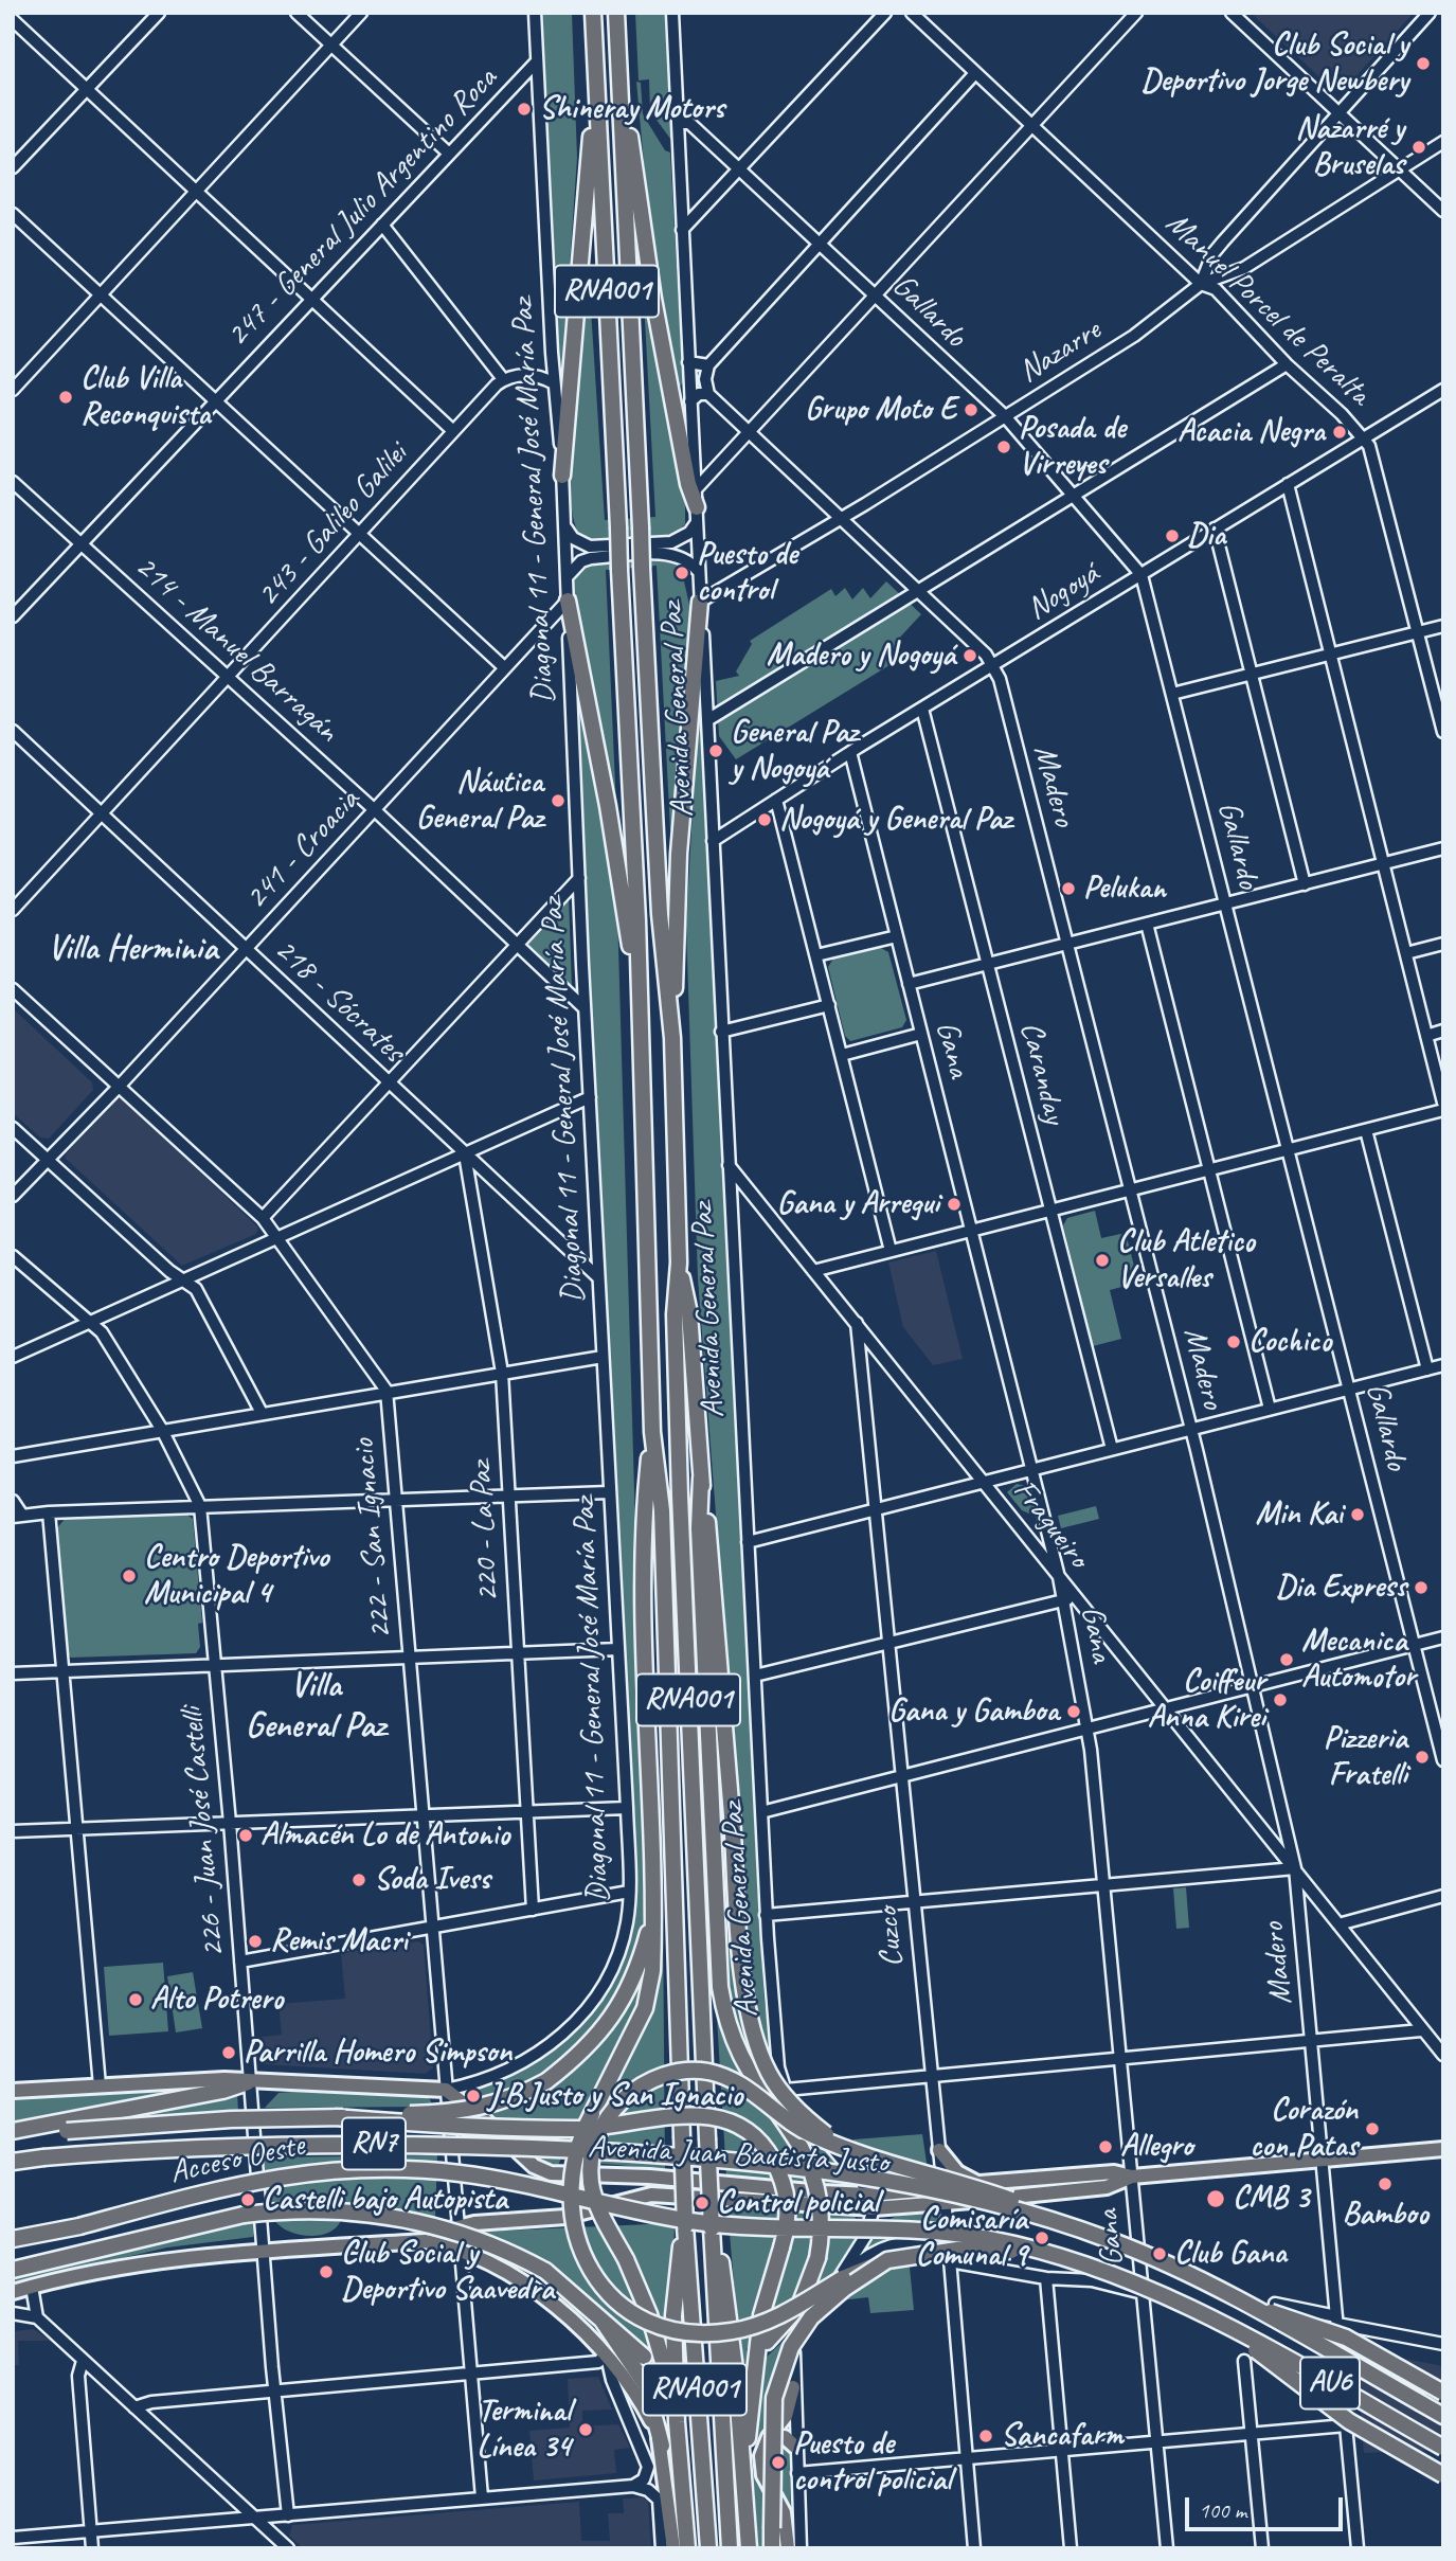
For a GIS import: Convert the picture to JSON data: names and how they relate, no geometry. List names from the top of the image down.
{
  "streets": {
    "highway": [
      "RNA001",
      "Avenida General Paz",
      "RN7",
      "Acceso Oeste",
      "AU6"
    ],
    "main road": ["Avenida Juan Bautista Justo"],
    "street": [
      "247 - General Julio Argentino Roca",
      "Manuel Porcel de Peralta",
      "Gallardo",
      "Nazarre",
      "Diagonal 11 - General José María Paz",
      "243 - Galileo Galilei",
      "Nogoyá",
      "214 - Manuel Barragán",
      "Madero",
      "241 - Croacia",
      "218 - Sócrates",
      "Gana",
      "Caranday",
      "Fragueiro",
      "220 - La Paz",
      "222 - San Ignacio",
      "226 - Juan José Castelli",
      "Cuzco"
    ]
  },
  "crossings": [
    ["247 - General Julio Argentino Roca", "Diagonal 11 - General José María Paz"],
    ["247 - General Julio Argentino Roca", "214 - Manuel Barragán"],
    ["Manuel Porcel de Peralta", "Nazarre"],
    ["Manuel Porcel de Peralta", "Nogoyá"],
    ["Gallardo", "Nazarre"],
    ["Gallardo", "Nogoyá"],
    ["Gallardo", "Avenida General Paz"],
    ["Nazarre", "Avenida General Paz"],
    ["Diagonal 11 - General José María Paz", "214 - Manuel Barragán"],
    ["Diagonal 11 - General José María Paz", "241 - Croacia"],
    ["Diagonal 11 - General José María Paz", "218 - Sócrates"],
    ["Diagonal 11 - General José María Paz", "222 - San Ignacio"],
    ["Diagonal 11 - General José María Paz", "Avenida Juan Bautista Justo"],
    ["243 - Galileo Galilei", "214 - Manuel Barragán"],
    ["243 - Galileo Galilei", "218 - Sócrates"],
    ["Nogoyá", "Avenida General Paz"],
    ["Nogoyá", "Madero"],
    ["Nogoyá", "Gana"],
    ["Nogoyá", "Caranday"],
    ["214 - Manuel Barragán", "241 - Croacia"],
    ["Avenida General Paz", "Fragueiro"],
    ["Avenida General Paz", "Avenida Juan Bautista Justo"],
    ["Avenida General Paz", "Acceso Oeste"],
    ["Avenida General Paz", "AU6"],
    ["Madero", "Fragueiro"],
    ["Madero", "Avenida Juan Bautista Justo"],
    ["241 - Croacia", "218 - Sócrates"],
    ["241 - Croacia", "222 - San Ignacio"],
    ["218 - Sócrates", "220 - La Paz"],
    ["Gana", "Fragueiro"],
    ["Gana", "Avenida Juan Bautista Justo"],
    ["Fragueiro", "Cuzco"],
    ["222 - San Ignacio", "Avenida Juan Bautista Justo"],
    ["Cuzco", "Avenida Juan Bautista Justo"],
    ["Acceso Oeste", "AU6"]
  ],
  "districts": ["Villa Herminia", "Villa General Paz"],
  "places": [
    "Club Social y Deportivo Jorge Newbery",
    "Shineray Motors",
    "Nazarré y Bruselas",
    "Club Villa Reconquista",
    "Grupo Moto E",
    "Acacia Negra",
    "Posada de Virreyes",
    "Dia",
    "Puesto de control",
    "Madero y Nogoyá",
    "General Paz y Nogoyá",
    "Náutica General Paz",
    "Nogoyá y General Paz",
    "Pelukan",
    "Gana y Arregui",
    "Club Atletico Versalles",
    "Cochico",
    "Min Kai",
    "Centro Deportivo Municipal 4",
    "Dia Express",
    "Mecanica Automotor",
    "Coiffeur Anna Kirei",
    "Gana y Gamboa",
    "Pizzeria Fratelli",
    "Almacén Lo de Antonio",
    "Soda Ivess",
    "Remis Macri",
    "Alto Potrero",
    "Parrilla Homero Simpson",
    "J.B.Justo y San Ignacio",
    "Corazón con Patas",
    "Allegro",
    "Bamboo",
    "CMB 3",
    "Castelli bajo Autopista",
    "Control policial",
    "Comisaría Comunal 9",
    "Club Gana",
    "Club Social y Deportivo Saavedra",
    "Terminal Línea 34",
    "Sancafarm",
    "Puesto de control policial"
  ],
  "scale_bar": "100 m"
}
